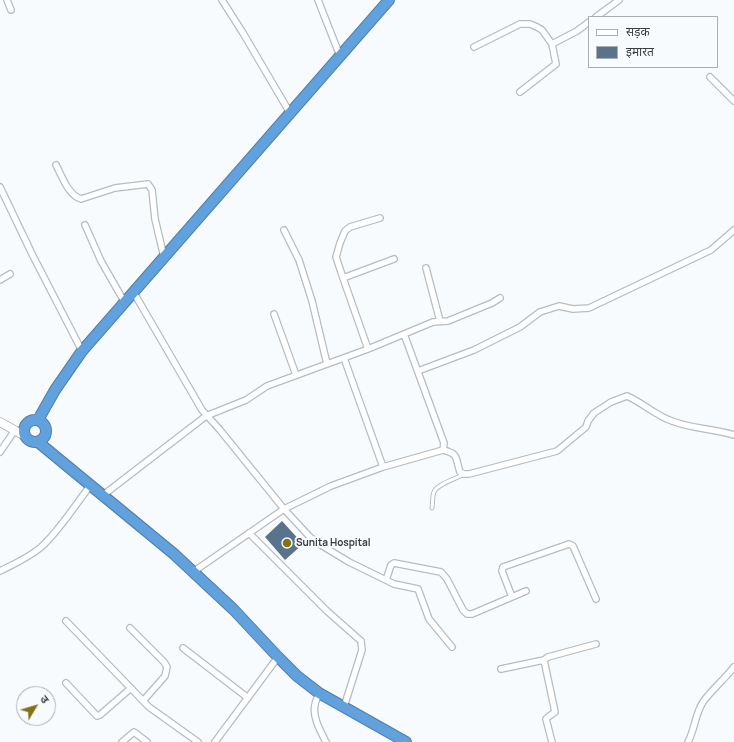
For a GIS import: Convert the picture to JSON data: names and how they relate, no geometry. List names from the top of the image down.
{
  "places": ["Sunita Hospital"],
  "legend": ["सड़क", "इमारत"],
  "north": "top right"
}
